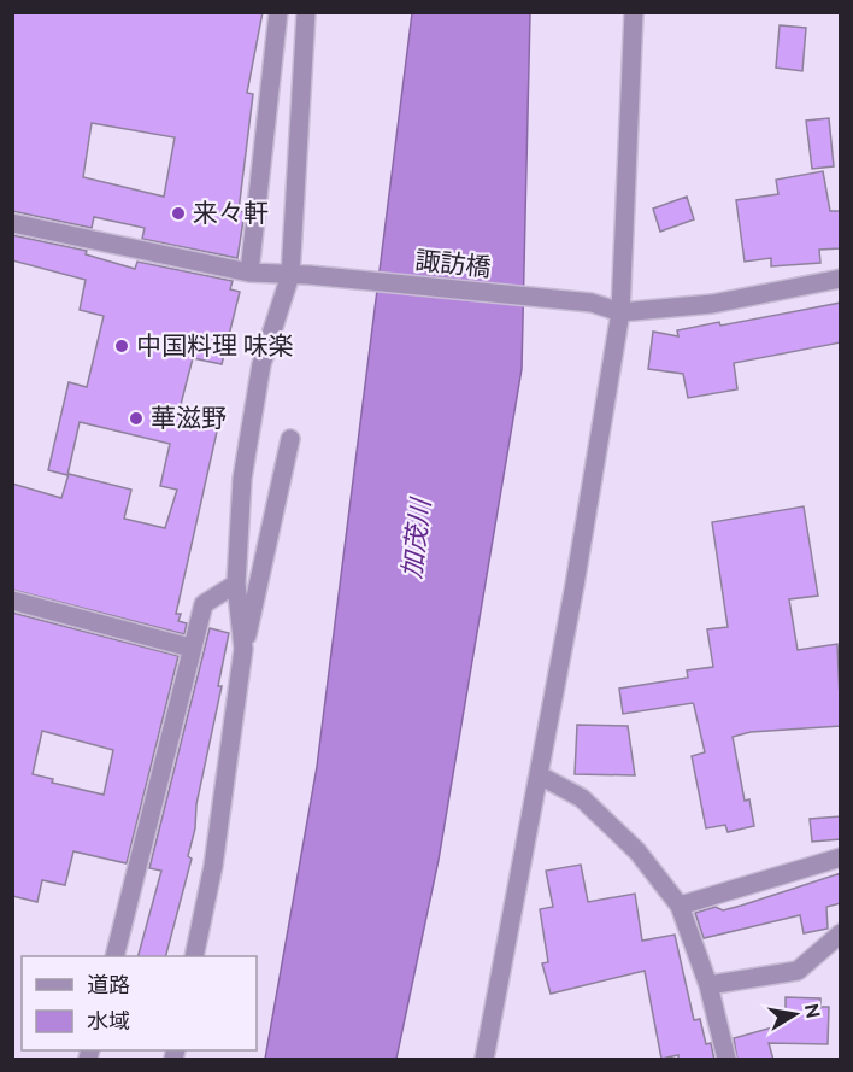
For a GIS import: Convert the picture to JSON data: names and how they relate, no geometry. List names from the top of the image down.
{
  "streets": {
    "street": ["諏訪橋"]
  },
  "water": ["加茂川"],
  "places": ["来々軒", "中国料理 味楽", "華滋野"],
  "legend": ["道路", "水域"],
  "north": "right"
}
